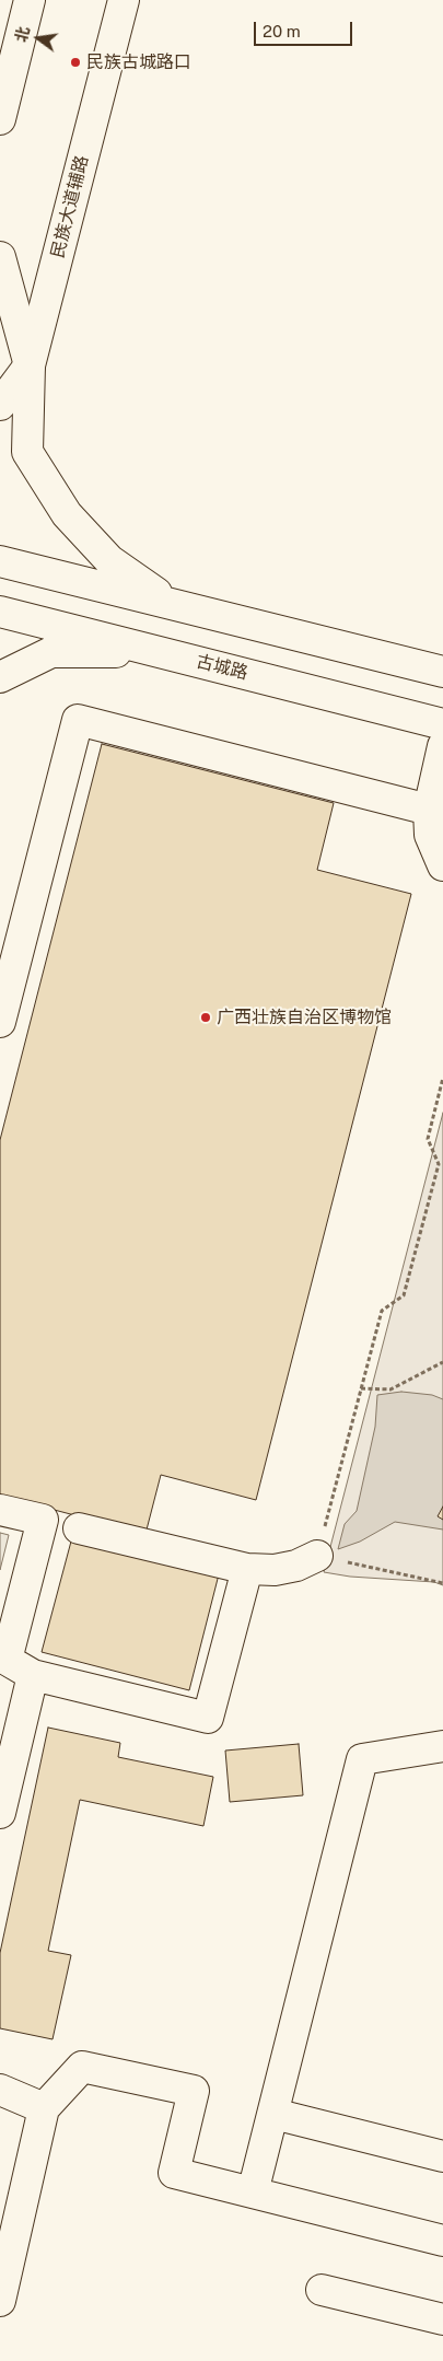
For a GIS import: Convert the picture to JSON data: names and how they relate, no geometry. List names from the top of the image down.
{
  "streets": {
    "main road": ["民族大道辅路", "古城路"]
  },
  "places": ["民族古城路口", "广西壮族自治区博物馆"],
  "scale_bar": "20 m",
  "north": "left"
}
